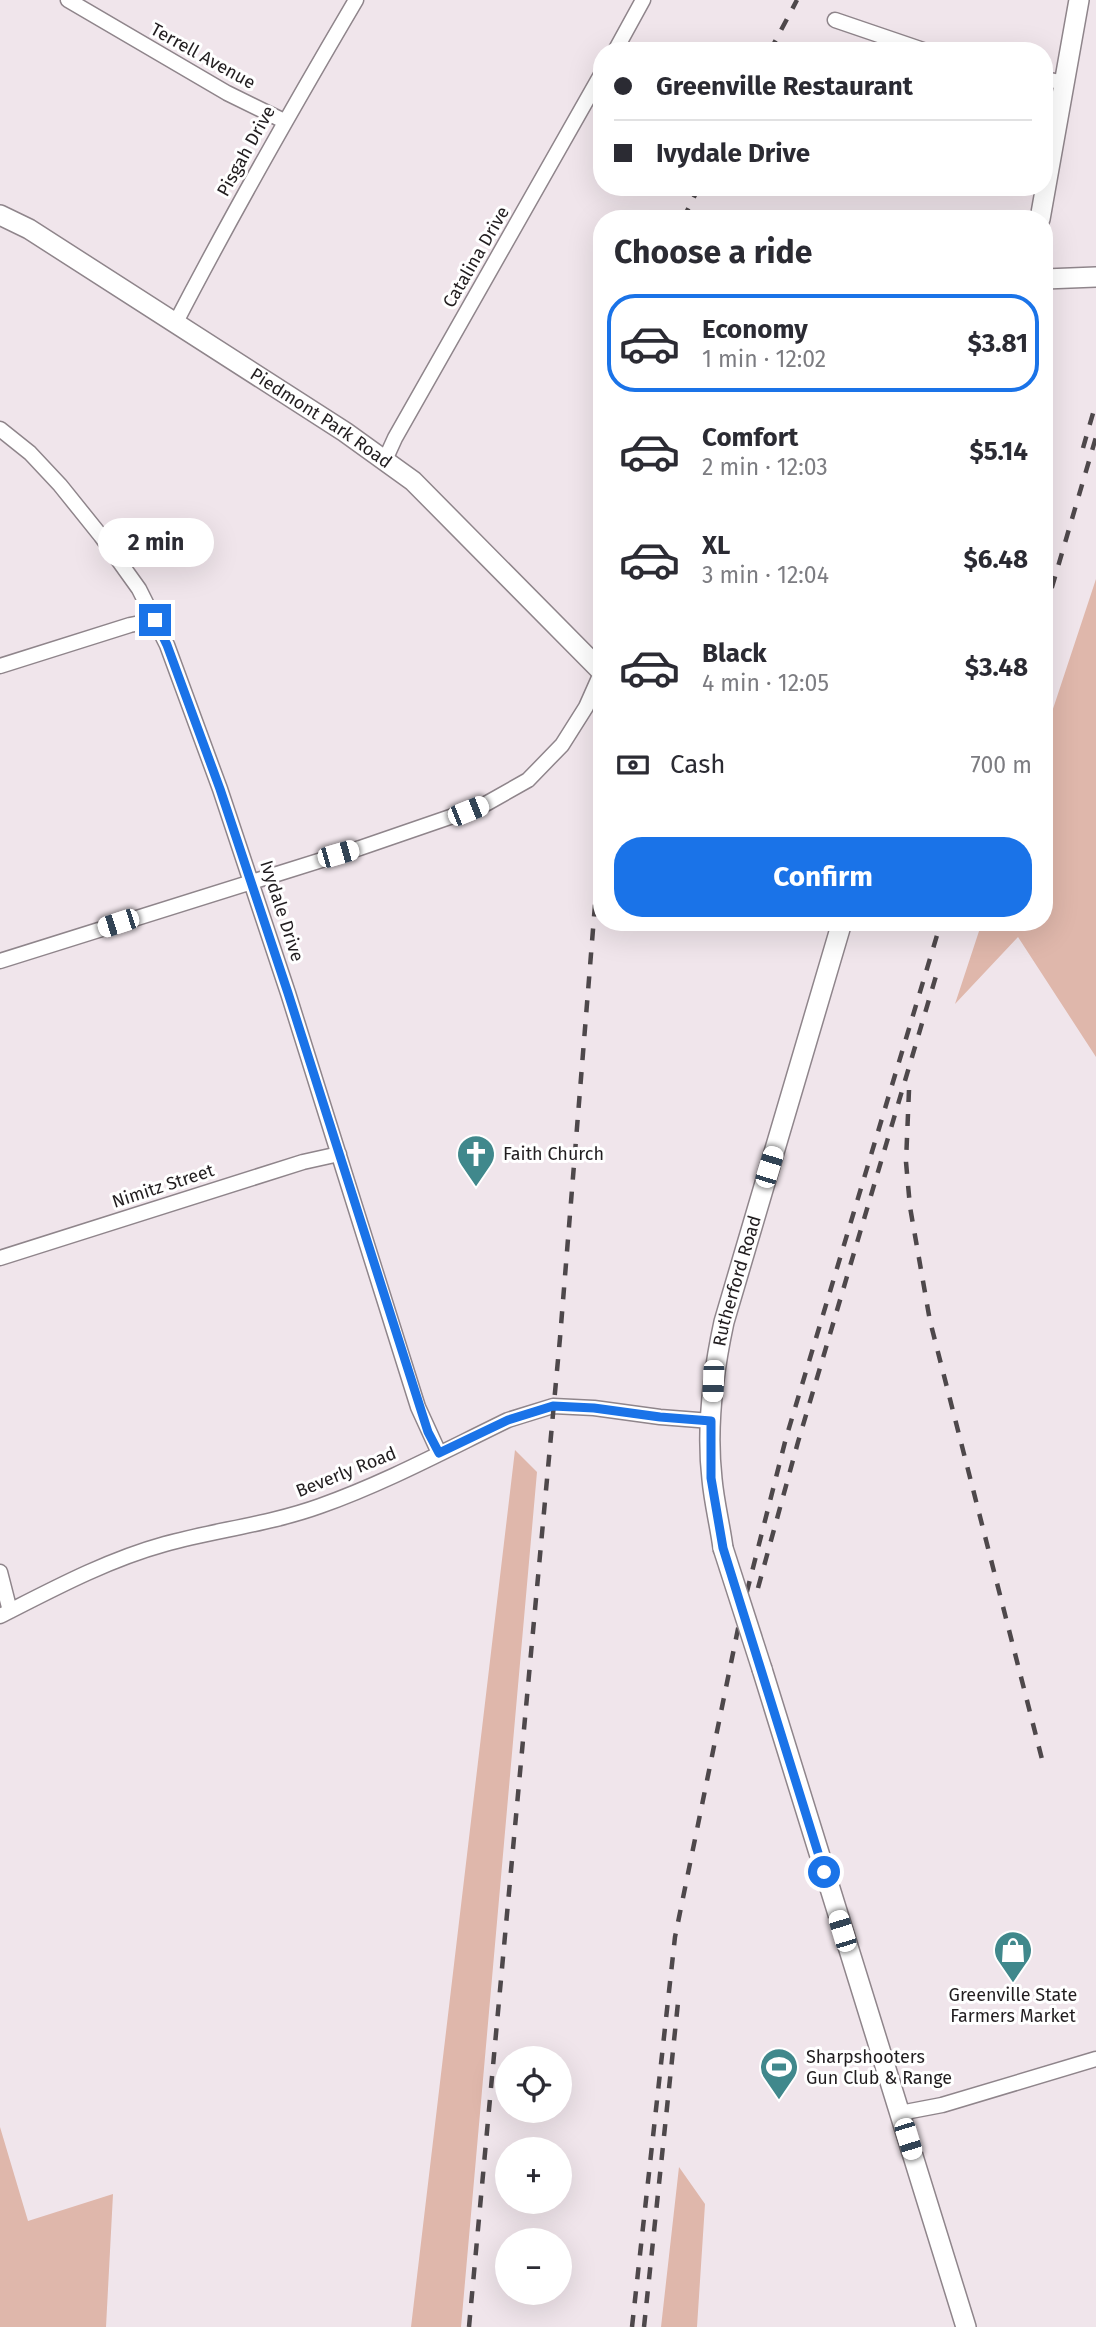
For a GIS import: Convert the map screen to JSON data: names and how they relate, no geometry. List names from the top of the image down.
{
  "streets": {
    "street": [
      "Terrell Avenue",
      "Pisgah Drive",
      "Catalina Drive",
      "Piedmont Park Road",
      "Ivydale Drive",
      "Nimitz Street",
      "Rutherford Road",
      "Beverly Road"
    ]
  },
  "crossings": [
    ["Terrell Avenue", "Pisgah Drive"],
    ["Pisgah Drive", "Piedmont Park Road"],
    ["Catalina Drive", "Piedmont Park Road"],
    ["Ivydale Drive", "Nimitz Street"],
    ["Ivydale Drive", "Beverly Road"],
    ["Rutherford Road", "Beverly Road"]
  ],
  "places": {
    "church": ["Faith Church"],
    "shop": ["Greenville State Farmers Market"],
    "sports": ["Sharpshooters Gun Club & Range"]
  },
  "page": {
    "banner": ["Greenville Restaurant", "Ivydale Drive"],
    "heading": "Choose a ride",
    "list": [
      {
        "name": "Economy",
        "note": "1 min · 12:02",
        "value": "$3.81"
      },
      {
        "name": "Comfort",
        "note": "2 min · 12:03",
        "value": "$5.14"
      },
      {
        "name": "XL",
        "note": "3 min · 12:04",
        "value": "$6.48"
      },
      {
        "name": "Black",
        "note": "4 min · 12:05",
        "value": "$3.48"
      }
    ],
    "bubble": "2 min",
    "pay": ["Cash", "700 m"],
    "buttons": "Confirm",
    "map_buttons": ["+", "−"]
  }
}
